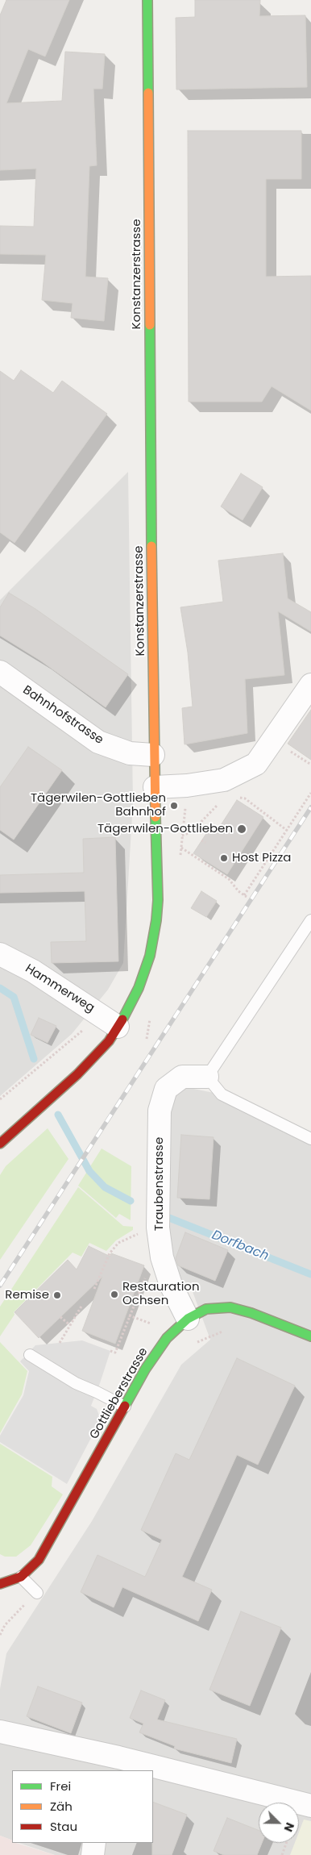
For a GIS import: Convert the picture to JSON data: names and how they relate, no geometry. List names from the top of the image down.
{
  "streets": {
    "main road": ["Konstanzerstrasse", "Gottlieberstrasse"],
    "street": ["Bahnhofstrasse", "Hammerweg", "Traubenstrasse"]
  },
  "crossings": [
    ["Konstanzerstrasse", "Bahnhofstrasse"],
    ["Konstanzerstrasse", "Hammerweg"],
    ["Traubenstrasse", "Gottlieberstrasse"]
  ],
  "water": ["Dorfbach"],
  "places": [
    "Tägerwilen-Gottlieben Bahnhof",
    "Tägerwilen-Gottlieben",
    "Host Pizza",
    "Restauration Ochsen",
    "Remise"
  ],
  "legend": ["Frei", "Zäh", "Stau"],
  "north": "bottom right"
}
